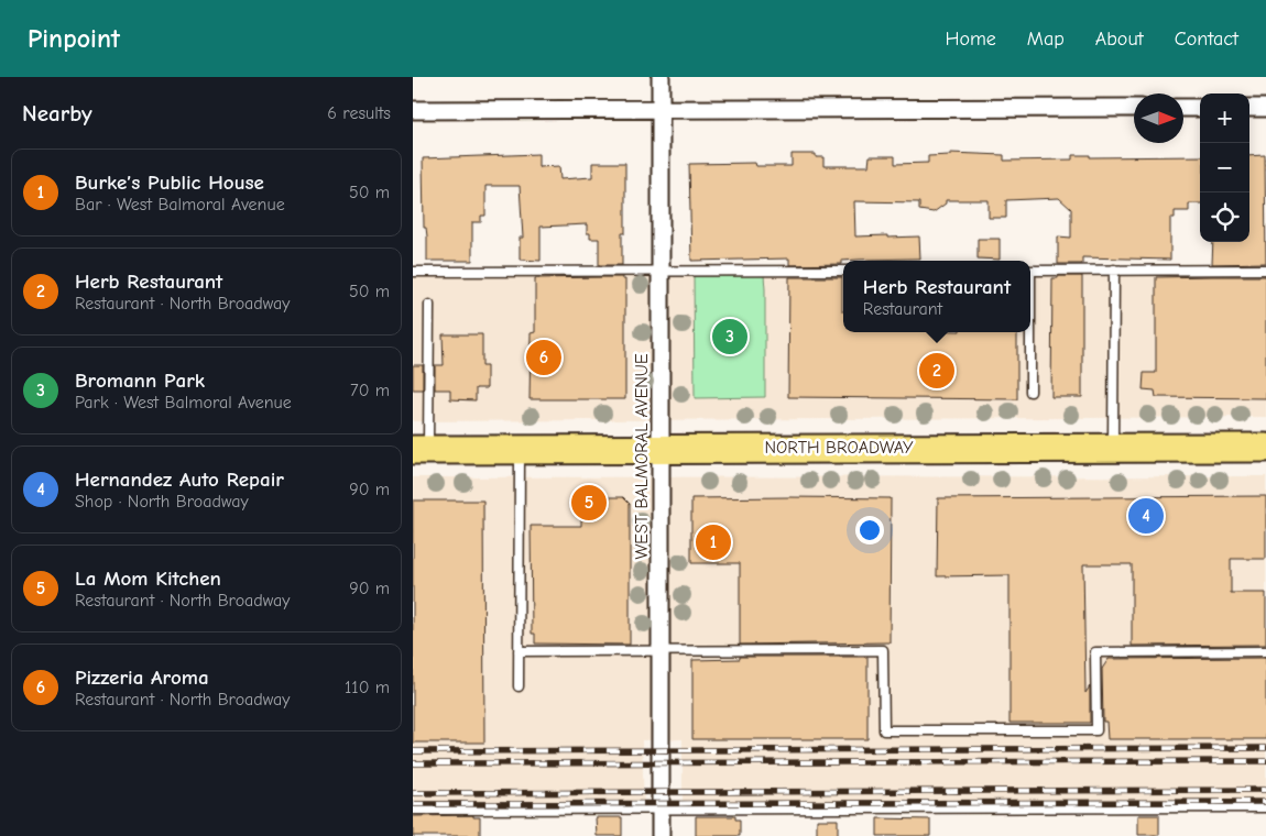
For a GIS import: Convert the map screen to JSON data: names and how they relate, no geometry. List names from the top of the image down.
{
  "streets": {
    "main road": ["NORTH BROADWAY"],
    "street": ["WEST BALMORAL AVENUE"]
  },
  "crossings": [
    ["NORTH BROADWAY", "WEST BALMORAL AVENUE"]
  ],
  "north": "right",
  "page": {
    "header": "Pinpoint",
    "nav": [
      "Home",
      "Map",
      "About",
      "Contact"
    ],
    "heading": ["Nearby", "6 results"],
    "map_buttons": ["+", "−"],
    "list": [
      {
        "mark": "1",
        "name": "Burke’s Public House",
        "note": "Bar · West Balmoral Avenue",
        "value": "50 m"
      },
      {
        "mark": "2",
        "name": "Herb Restaurant",
        "note": "Restaurant · North Broadway",
        "value": "50 m"
      },
      {
        "mark": "3",
        "name": "Bromann Park",
        "note": "Park · West Balmoral Avenue",
        "value": "70 m"
      },
      {
        "mark": "4",
        "name": "Hernandez Auto Repair",
        "note": "Shop · North Broadway",
        "value": "90 m"
      },
      {
        "mark": "5",
        "name": "La Mom Kitchen",
        "note": "Restaurant · North Broadway",
        "value": "90 m"
      },
      {
        "mark": "6",
        "name": "Pizzeria Aroma",
        "note": "Restaurant · North Broadway",
        "value": "110 m"
      }
    ],
    "popup": ["Herb Restaurant", "Restaurant"],
    "pins": [
      "3",
      "6",
      "2",
      "5",
      "4",
      "1"
    ]
  }
}
